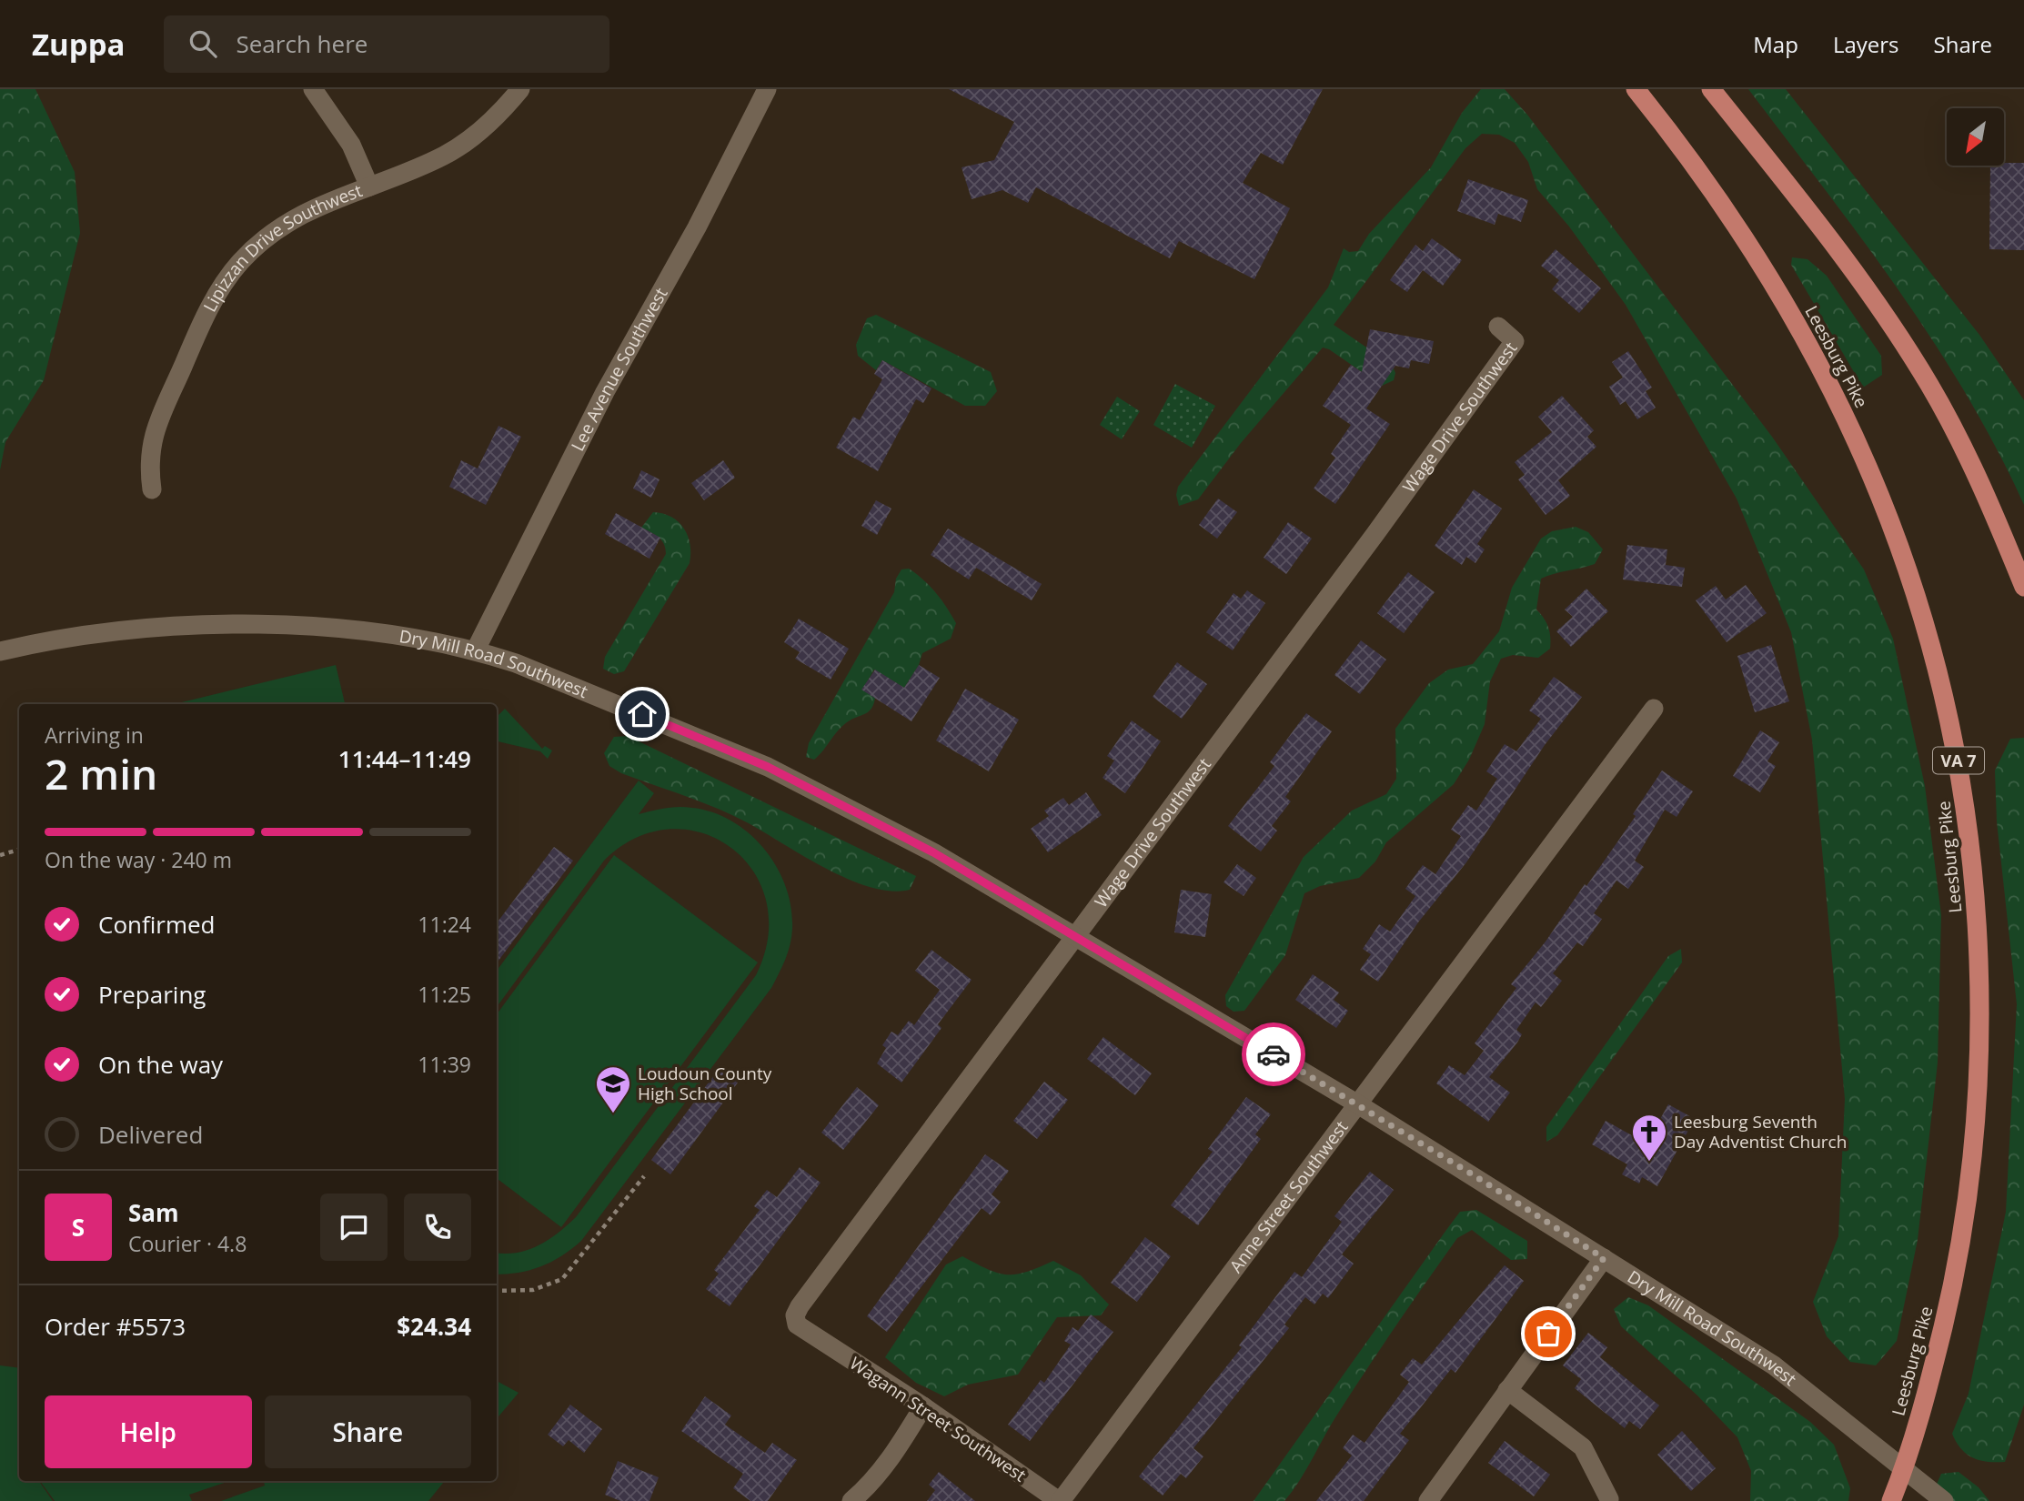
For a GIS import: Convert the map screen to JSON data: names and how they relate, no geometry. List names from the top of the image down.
{
  "streets": {
    "highway": ["Leesburg Pike", "VA 7"],
    "street": [
      "Lipizzan Drive Southwest",
      "Lee Avenue Southwest",
      "Wage Drive Southwest",
      "Dry Mill Road Southwest",
      "Anne Street Southwest",
      "Wagann Street Southwest"
    ]
  },
  "crossings": [
    ["Lee Avenue Southwest", "Dry Mill Road Southwest"],
    ["Wage Drive Southwest", "Dry Mill Road Southwest"],
    ["Wage Drive Southwest", "Wagann Street Southwest"],
    ["Dry Mill Road Southwest", "Anne Street Southwest"],
    ["Anne Street Southwest", "Wagann Street Southwest"]
  ],
  "places": {
    "school or university": ["Loudoun County High School"],
    "church": ["Leesburg Seventh Day Adventist Church"]
  },
  "north": "bottom left",
  "page": {
    "header": "Zuppa",
    "search": "Search here",
    "nav": ["Map", "Layers", "Share"],
    "heading": ["2 min", "Arriving in", "11:44–11:49"],
    "panel": [
      "Sam",
      "Courier · 4.8",
      "Order #5573",
      "$24.34"
    ],
    "bar": "On the way · 240 m",
    "list": [
      ["Confirmed", "11:24"],
      ["Preparing", "11:25"],
      ["On the way", "11:39"],
      "Delivered"
    ],
    "round": "S",
    "buttons": ["Help", "Share"]
  }
}
